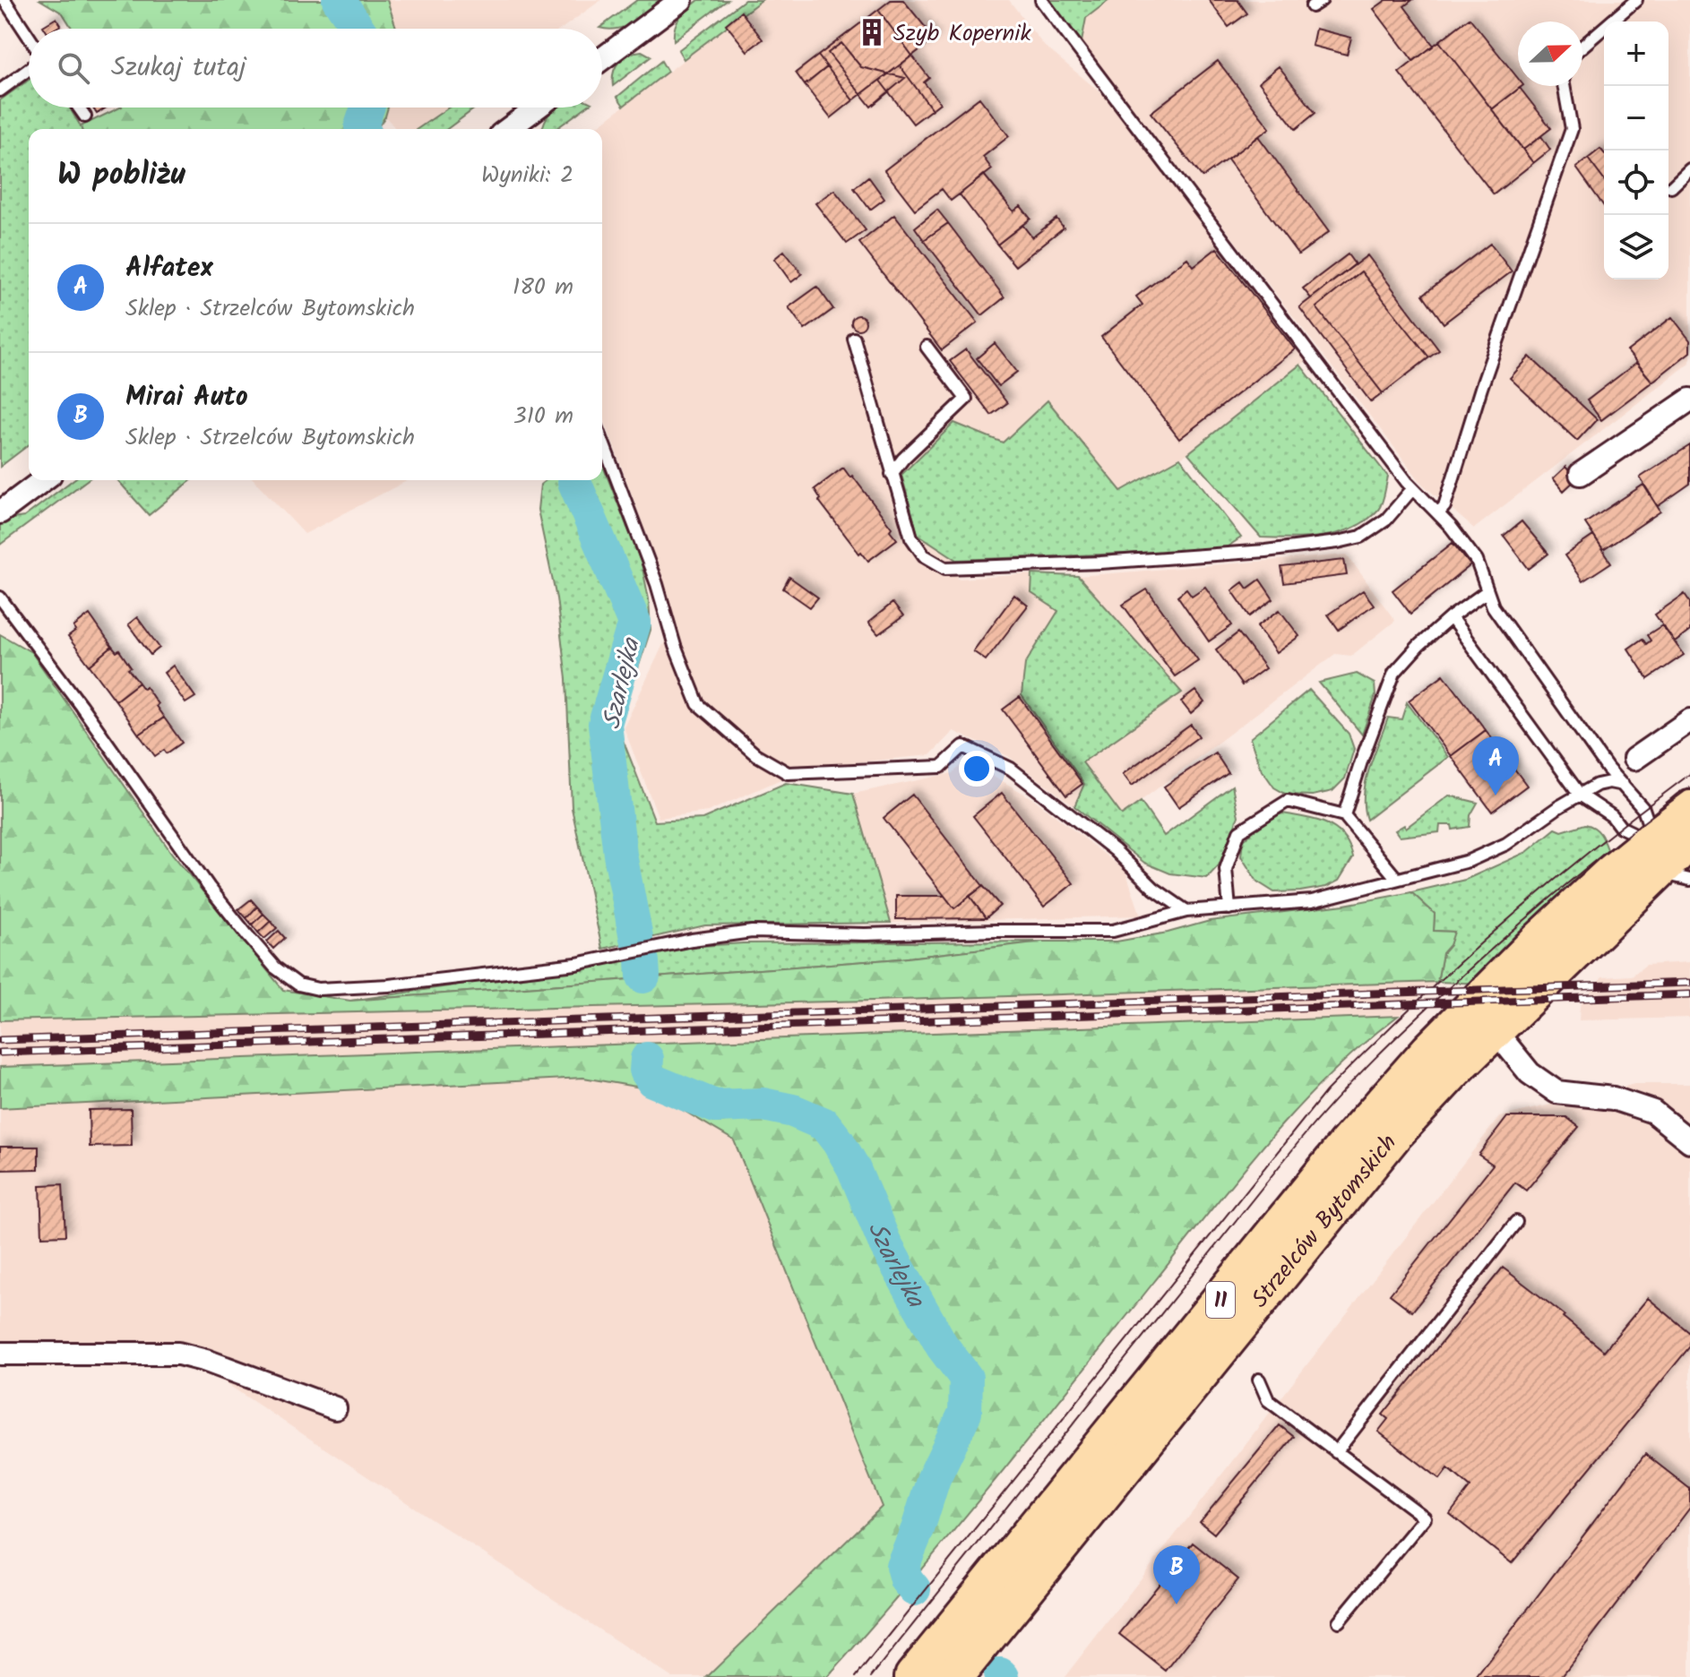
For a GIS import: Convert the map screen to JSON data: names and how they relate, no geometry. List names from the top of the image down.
{
  "streets": {
    "highway": ["Strzelców Bytomskich", "11"]
  },
  "crossings": [
    ["Strzelców Bytomskich", "11"]
  ],
  "water": ["Szarlejka"],
  "places": {
    "building": ["Szyb Kopernik"]
  },
  "north": "right",
  "page": {
    "map_buttons": ["+", "−"],
    "search": "Szukaj tutaj",
    "heading": ["W pobliżu", "Wyniki: 2"],
    "list": [
      {
        "mark": "A",
        "name": "Alfatex",
        "note": "Sklep · Strzelców Bytomskich",
        "value": "180 m"
      },
      {
        "mark": "B",
        "name": "Mirai Auto",
        "note": "Sklep · Strzelców Bytomskich",
        "value": "310 m"
      }
    ],
    "pins": ["A", "B"]
  }
}
